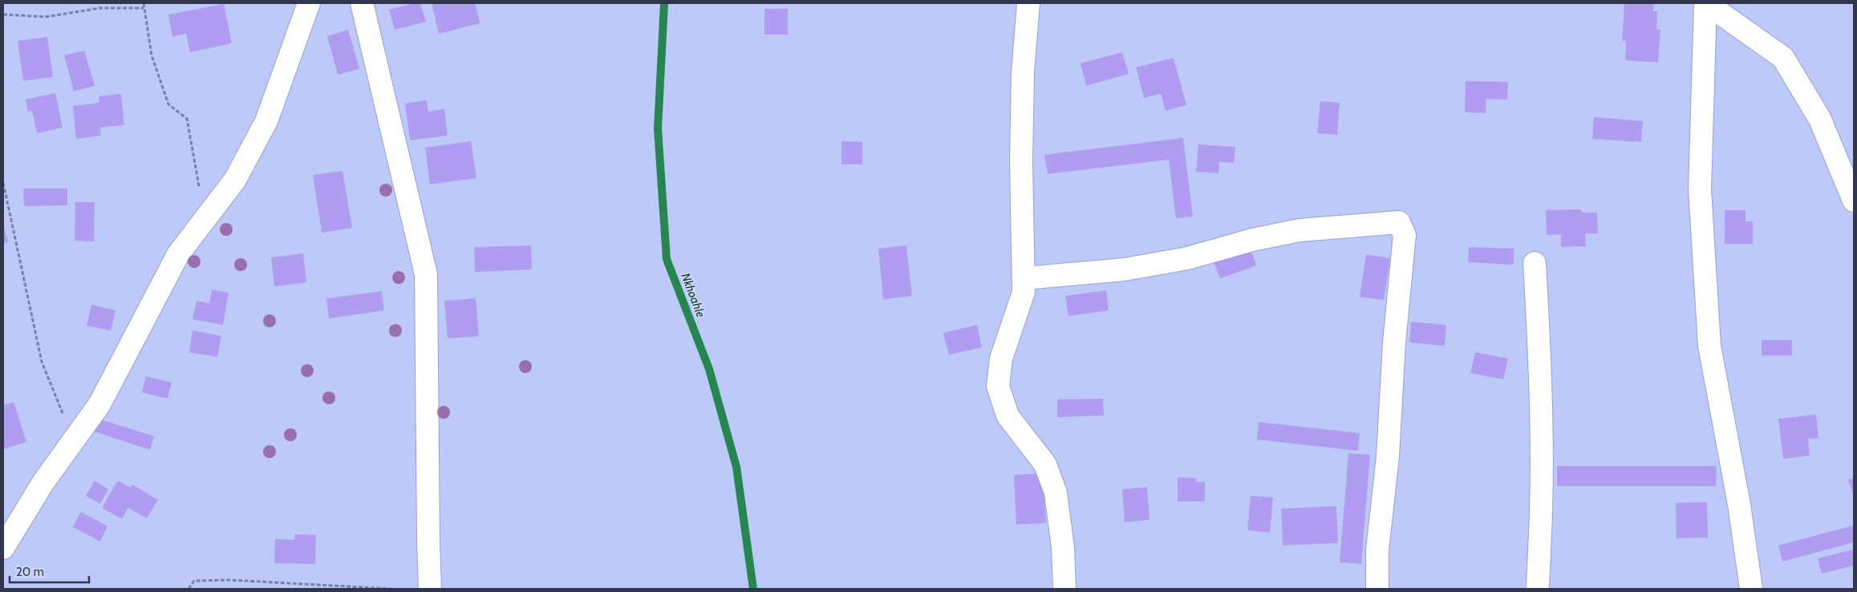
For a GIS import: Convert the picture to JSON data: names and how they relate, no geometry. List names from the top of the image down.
{
  "water": ["Nkhoahle"],
  "scale_bar": "20 m"
}
